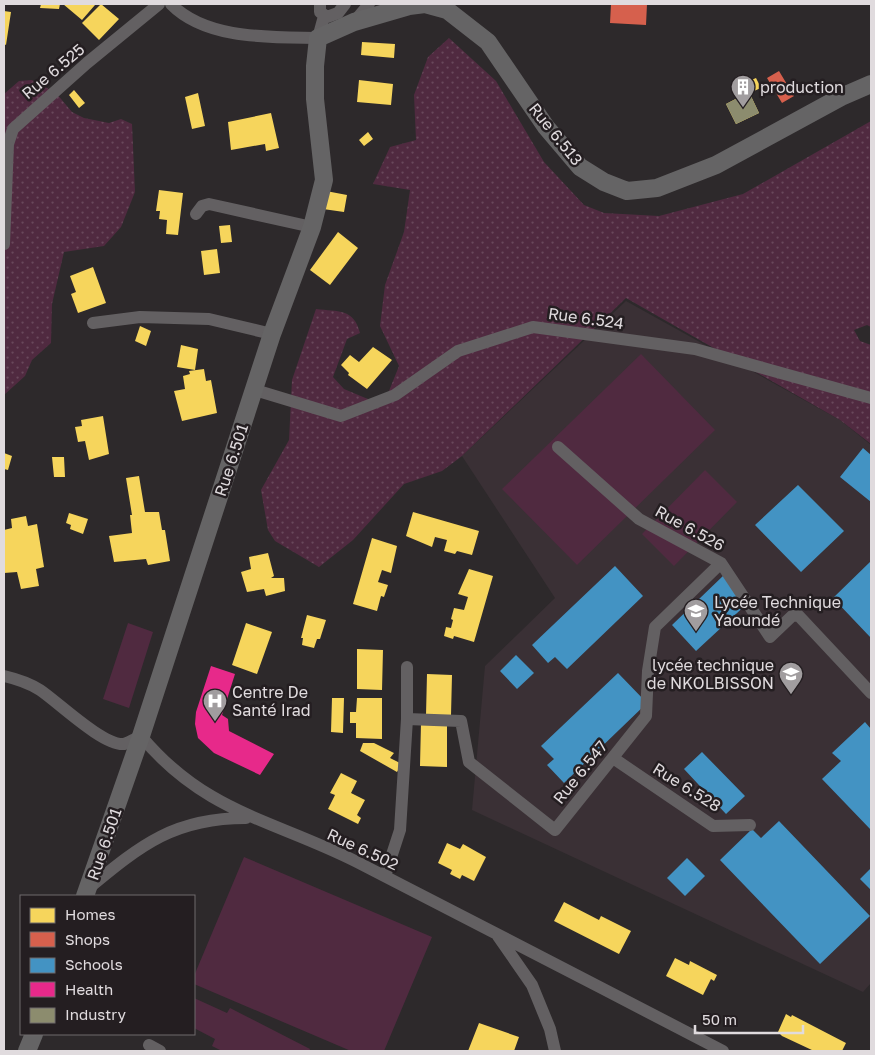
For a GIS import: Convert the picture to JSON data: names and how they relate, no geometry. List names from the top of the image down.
{
  "streets": {
    "street": [
      "Rue 6.525",
      "Rue 6.513",
      "Rue 6.524",
      "Rue 6.501",
      "Rue 6.526",
      "Rue 6.547",
      "Rue 6.528",
      "Rue 6.502"
    ]
  },
  "crossings": [
    ["Rue 6.513", "Rue 6.501"],
    ["Rue 6.524", "Rue 6.501"],
    ["Rue 6.501", "Rue 6.502"],
    ["Rue 6.526", "Rue 6.547"],
    ["Rue 6.547", "Rue 6.528"]
  ],
  "places": {
    "building": ["production"],
    "school or university": ["Lycée Technique Yaoundé", "lycée technique de NKOLBISSON"],
    "hospital": ["Centre De Santé Irad"]
  },
  "legend": [
    "Homes",
    "Shops",
    "Schools",
    "Health",
    "Industry"
  ],
  "scale_bar": "50 m"
}
